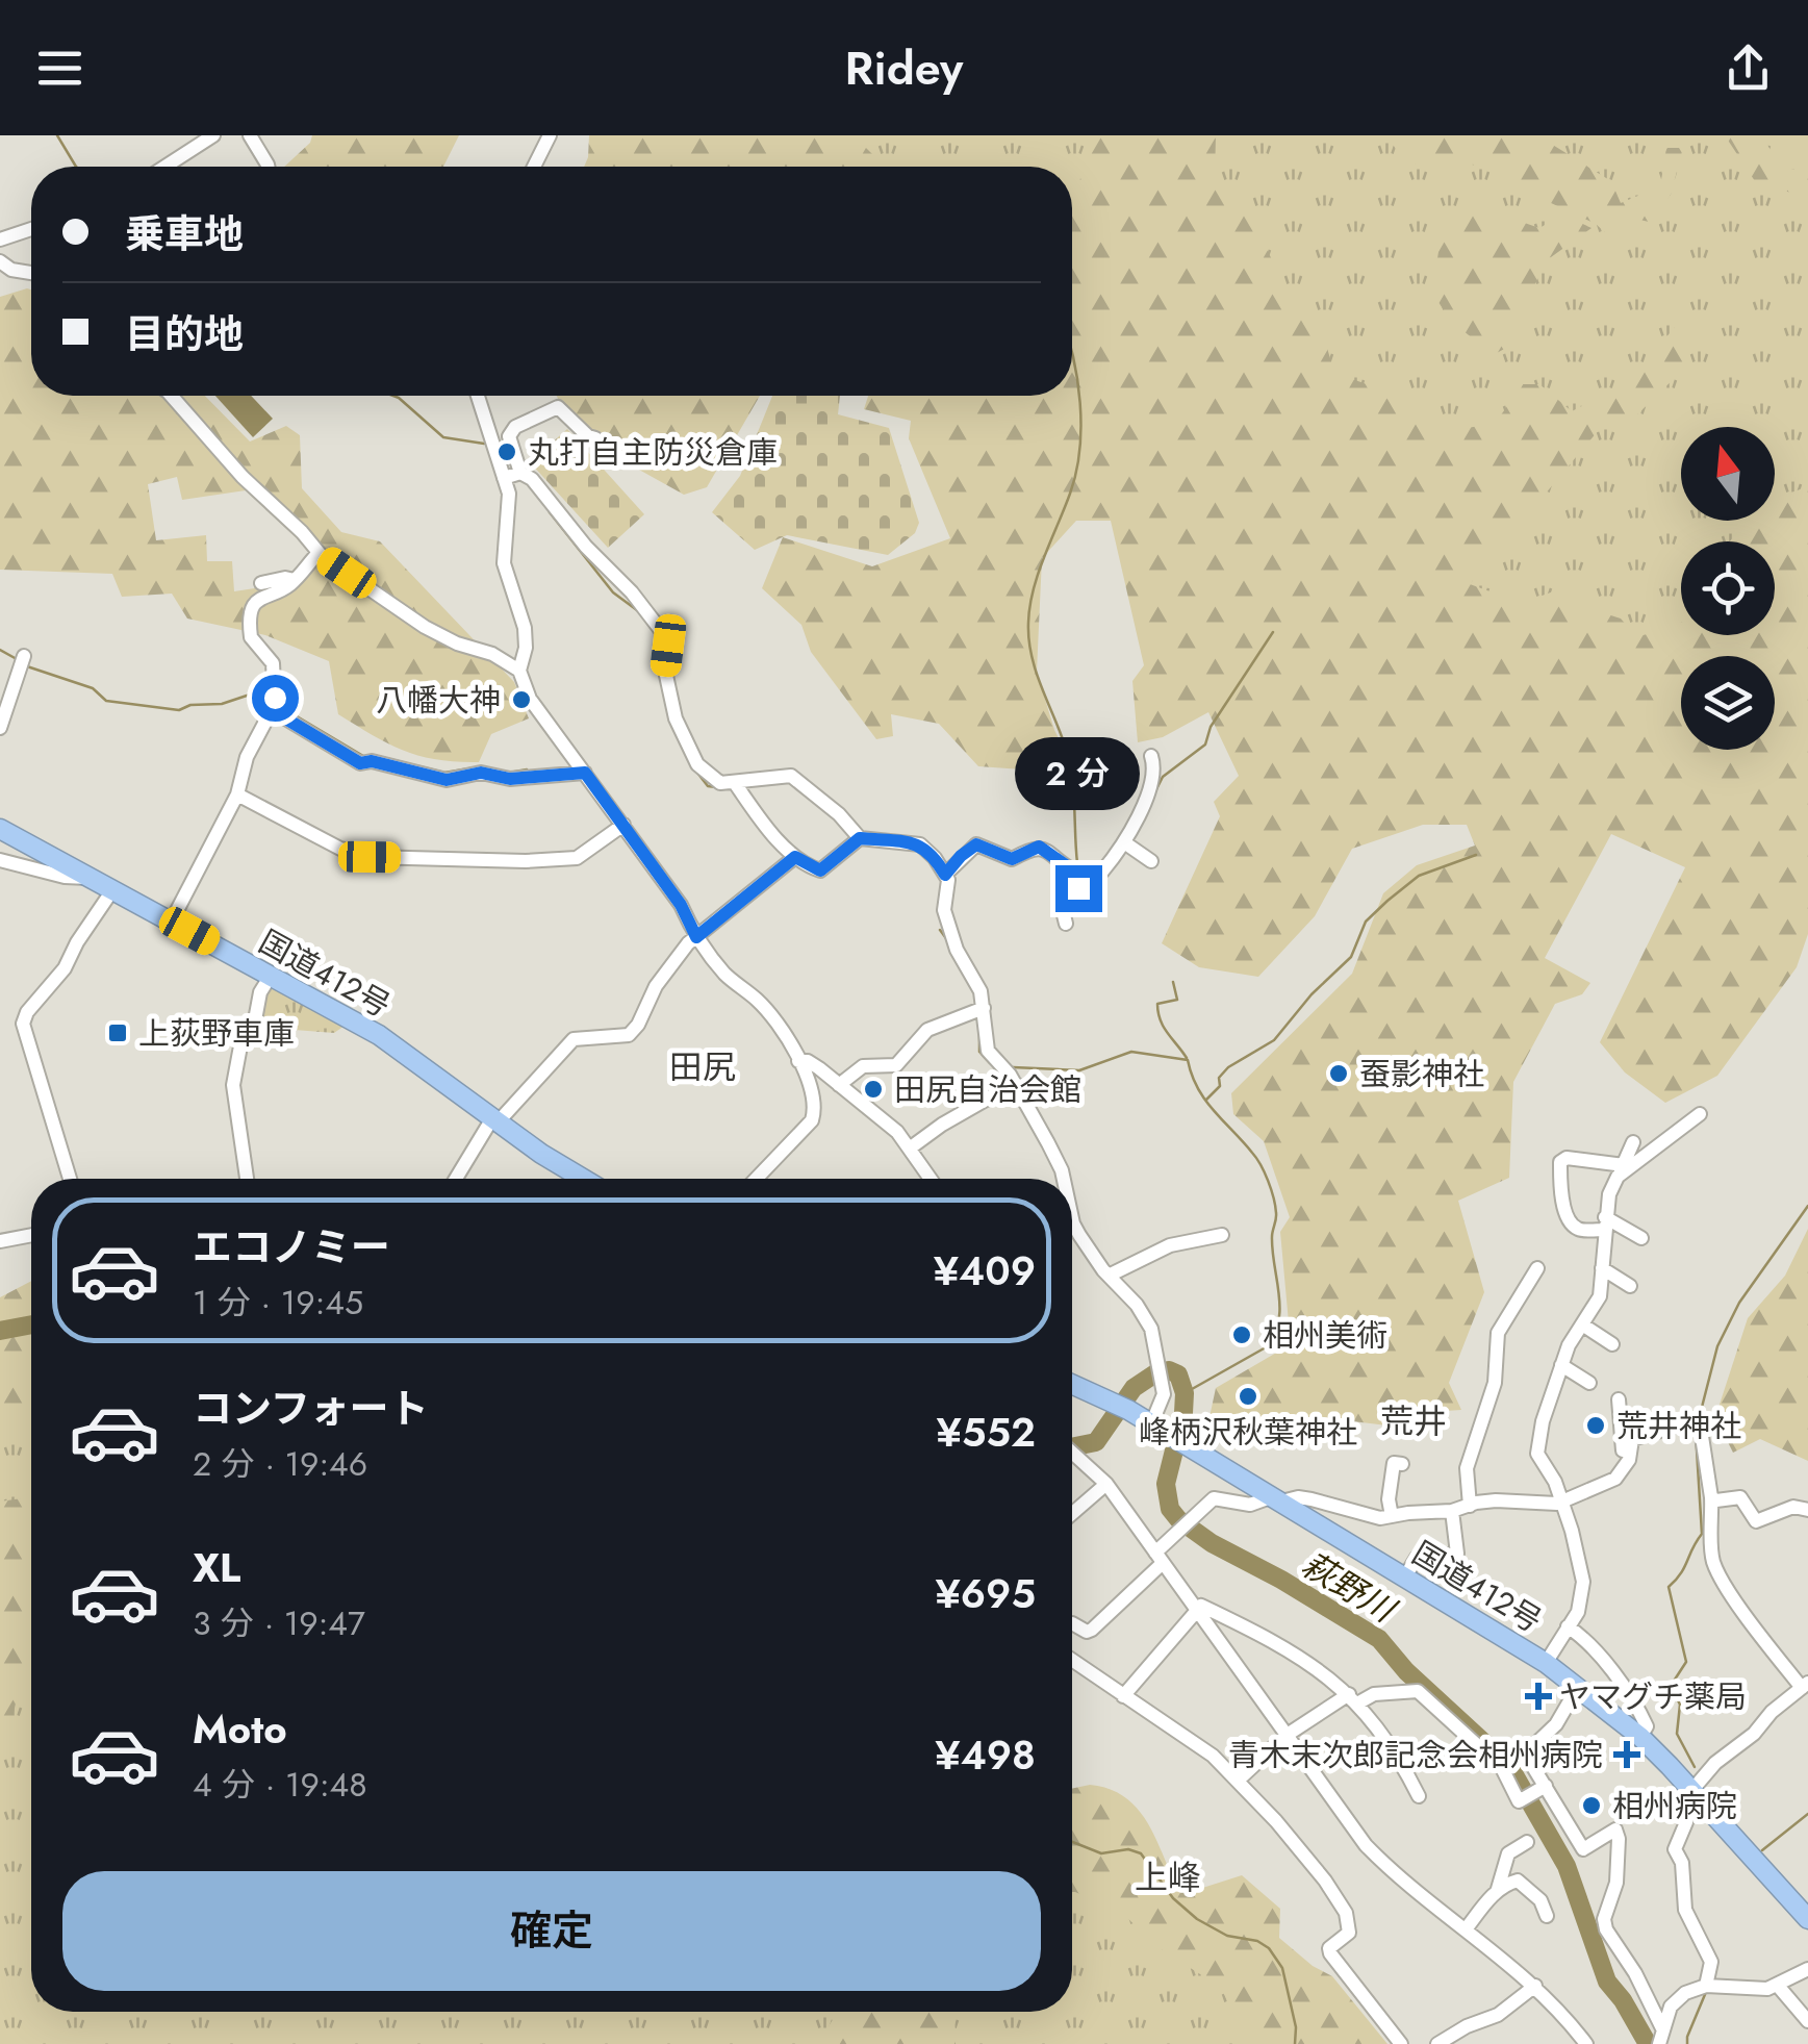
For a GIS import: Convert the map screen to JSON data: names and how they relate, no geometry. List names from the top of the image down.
{
  "streets": {
    "highway": ["国道412号"]
  },
  "districts": ["田尻", "荒井", "上峰"],
  "water": ["萩野川"],
  "places": {
    "other": [
      "丸打自主防災倉庫",
      "八幡大神",
      "蚕影神社",
      "田尻自治会館",
      "相州美術",
      "峰柄沢秋葉神社",
      "荒井神社",
      "相州病院"
    ],
    "transit": ["上荻野車庫"],
    "health": ["ヤマグチ薬局", "青木末次郎記念会相州病院"]
  },
  "north": "top",
  "page": {
    "header": "Ridey",
    "banner": ["乗車地", "目的地"],
    "bubble": "2 分",
    "list": [
      {
        "name": "エコノミー",
        "note": "1 分 · 19:45",
        "value": "¥409"
      },
      {
        "name": "コンフォート",
        "note": "2 分 · 19:46",
        "value": "¥552"
      },
      {
        "name": "XL",
        "note": "3 分 · 19:47",
        "value": "¥695"
      },
      {
        "name": "Moto",
        "note": "4 分 · 19:48",
        "value": "¥498"
      }
    ],
    "buttons": "確定"
  }
}
